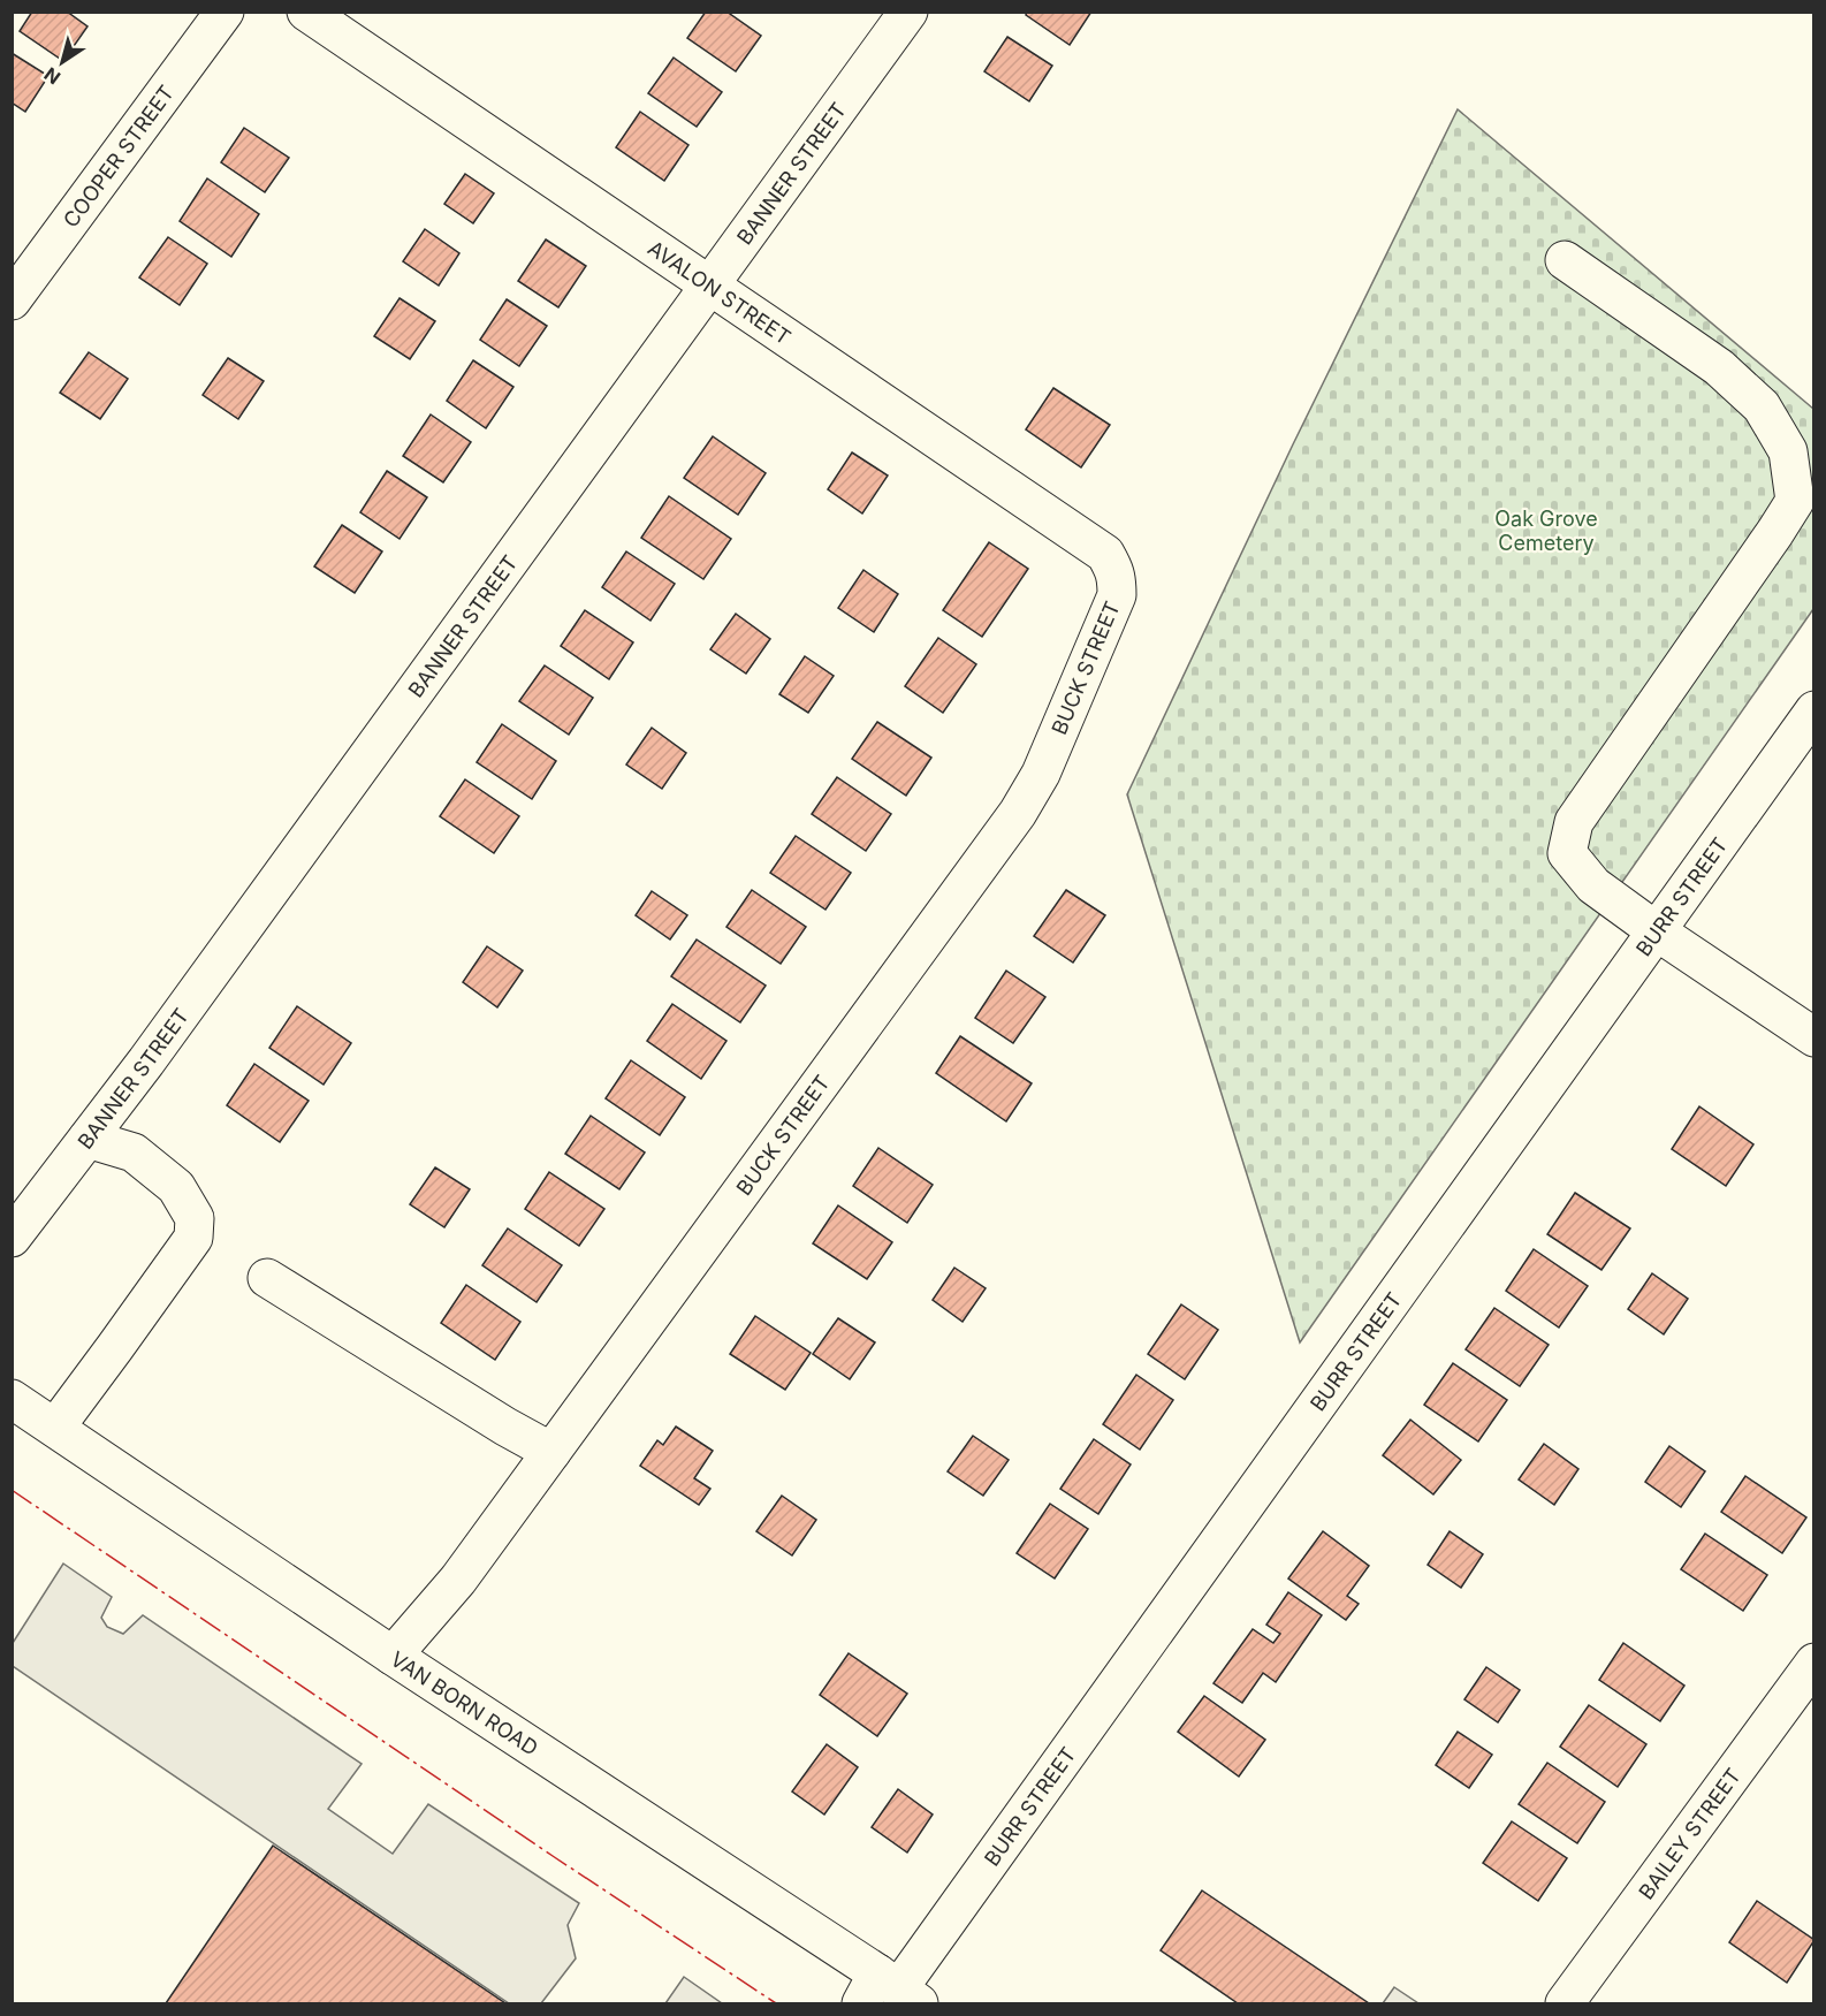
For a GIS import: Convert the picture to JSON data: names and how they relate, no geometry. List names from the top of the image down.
{
  "streets": {
    "street": [
      "COOPER STREET",
      "BANNER STREET",
      "AVALON STREET",
      "BUCK STREET",
      "BURR STREET",
      "VAN BORN ROAD",
      "BAILEY STREET"
    ]
  },
  "crossings": [
    ["BANNER STREET", "AVALON STREET"],
    ["AVALON STREET", "BUCK STREET"],
    ["BUCK STREET", "VAN BORN ROAD"],
    ["BURR STREET", "VAN BORN ROAD"]
  ],
  "parks": ["Oak Grove Cemetery"],
  "north": "bottom left"
}
